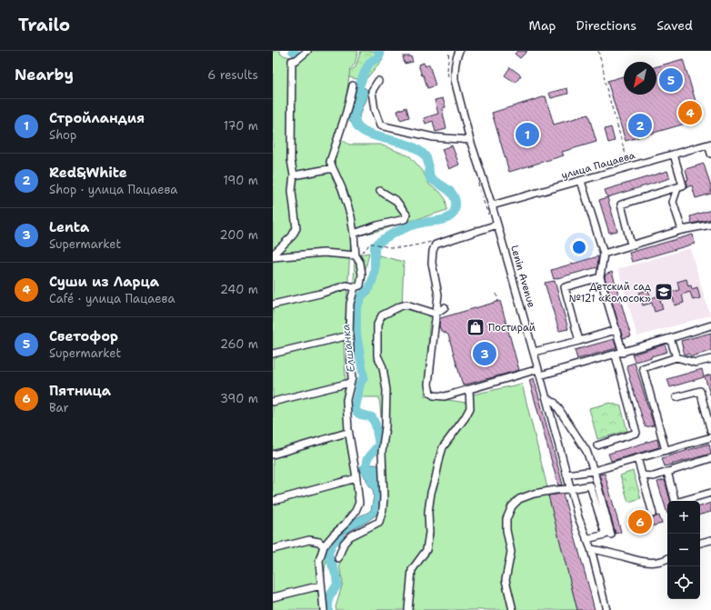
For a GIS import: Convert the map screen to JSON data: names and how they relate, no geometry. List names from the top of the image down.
{
  "streets": {
    "street": ["улица Пацаева", "Lenin Avenue"]
  },
  "crossings": [
    ["улица Пацаева", "Lenin Avenue"]
  ],
  "water": ["Елшанка"],
  "places": {
    "school or university": ["Детский сад №121 «Колосок»"],
    "shop": ["Постирай"]
  },
  "north": "bottom left",
  "page": {
    "header": "Trailo",
    "nav": ["Map", "Directions", "Saved"],
    "heading": ["Nearby", "6 results"],
    "pins": [
      "5",
      "4",
      "2",
      "1",
      "3",
      "6"
    ],
    "list": [
      {
        "mark": "1",
        "name": "Стройландия",
        "note": "Shop",
        "value": "170 m"
      },
      {
        "mark": "2",
        "name": "Red&White",
        "note": "Shop · улица Пацаева",
        "value": "190 m"
      },
      {
        "mark": "3",
        "name": "Lenta",
        "note": "Supermarket",
        "value": "200 m"
      },
      {
        "mark": "4",
        "name": "Суши из Ларца",
        "note": "Café · улица Пацаева",
        "value": "240 m"
      },
      {
        "mark": "5",
        "name": "Светофор",
        "note": "Supermarket",
        "value": "260 m"
      },
      {
        "mark": "6",
        "name": "Пятница",
        "note": "Bar",
        "value": "390 m"
      }
    ],
    "map_buttons": ["+", "−"]
  }
}
